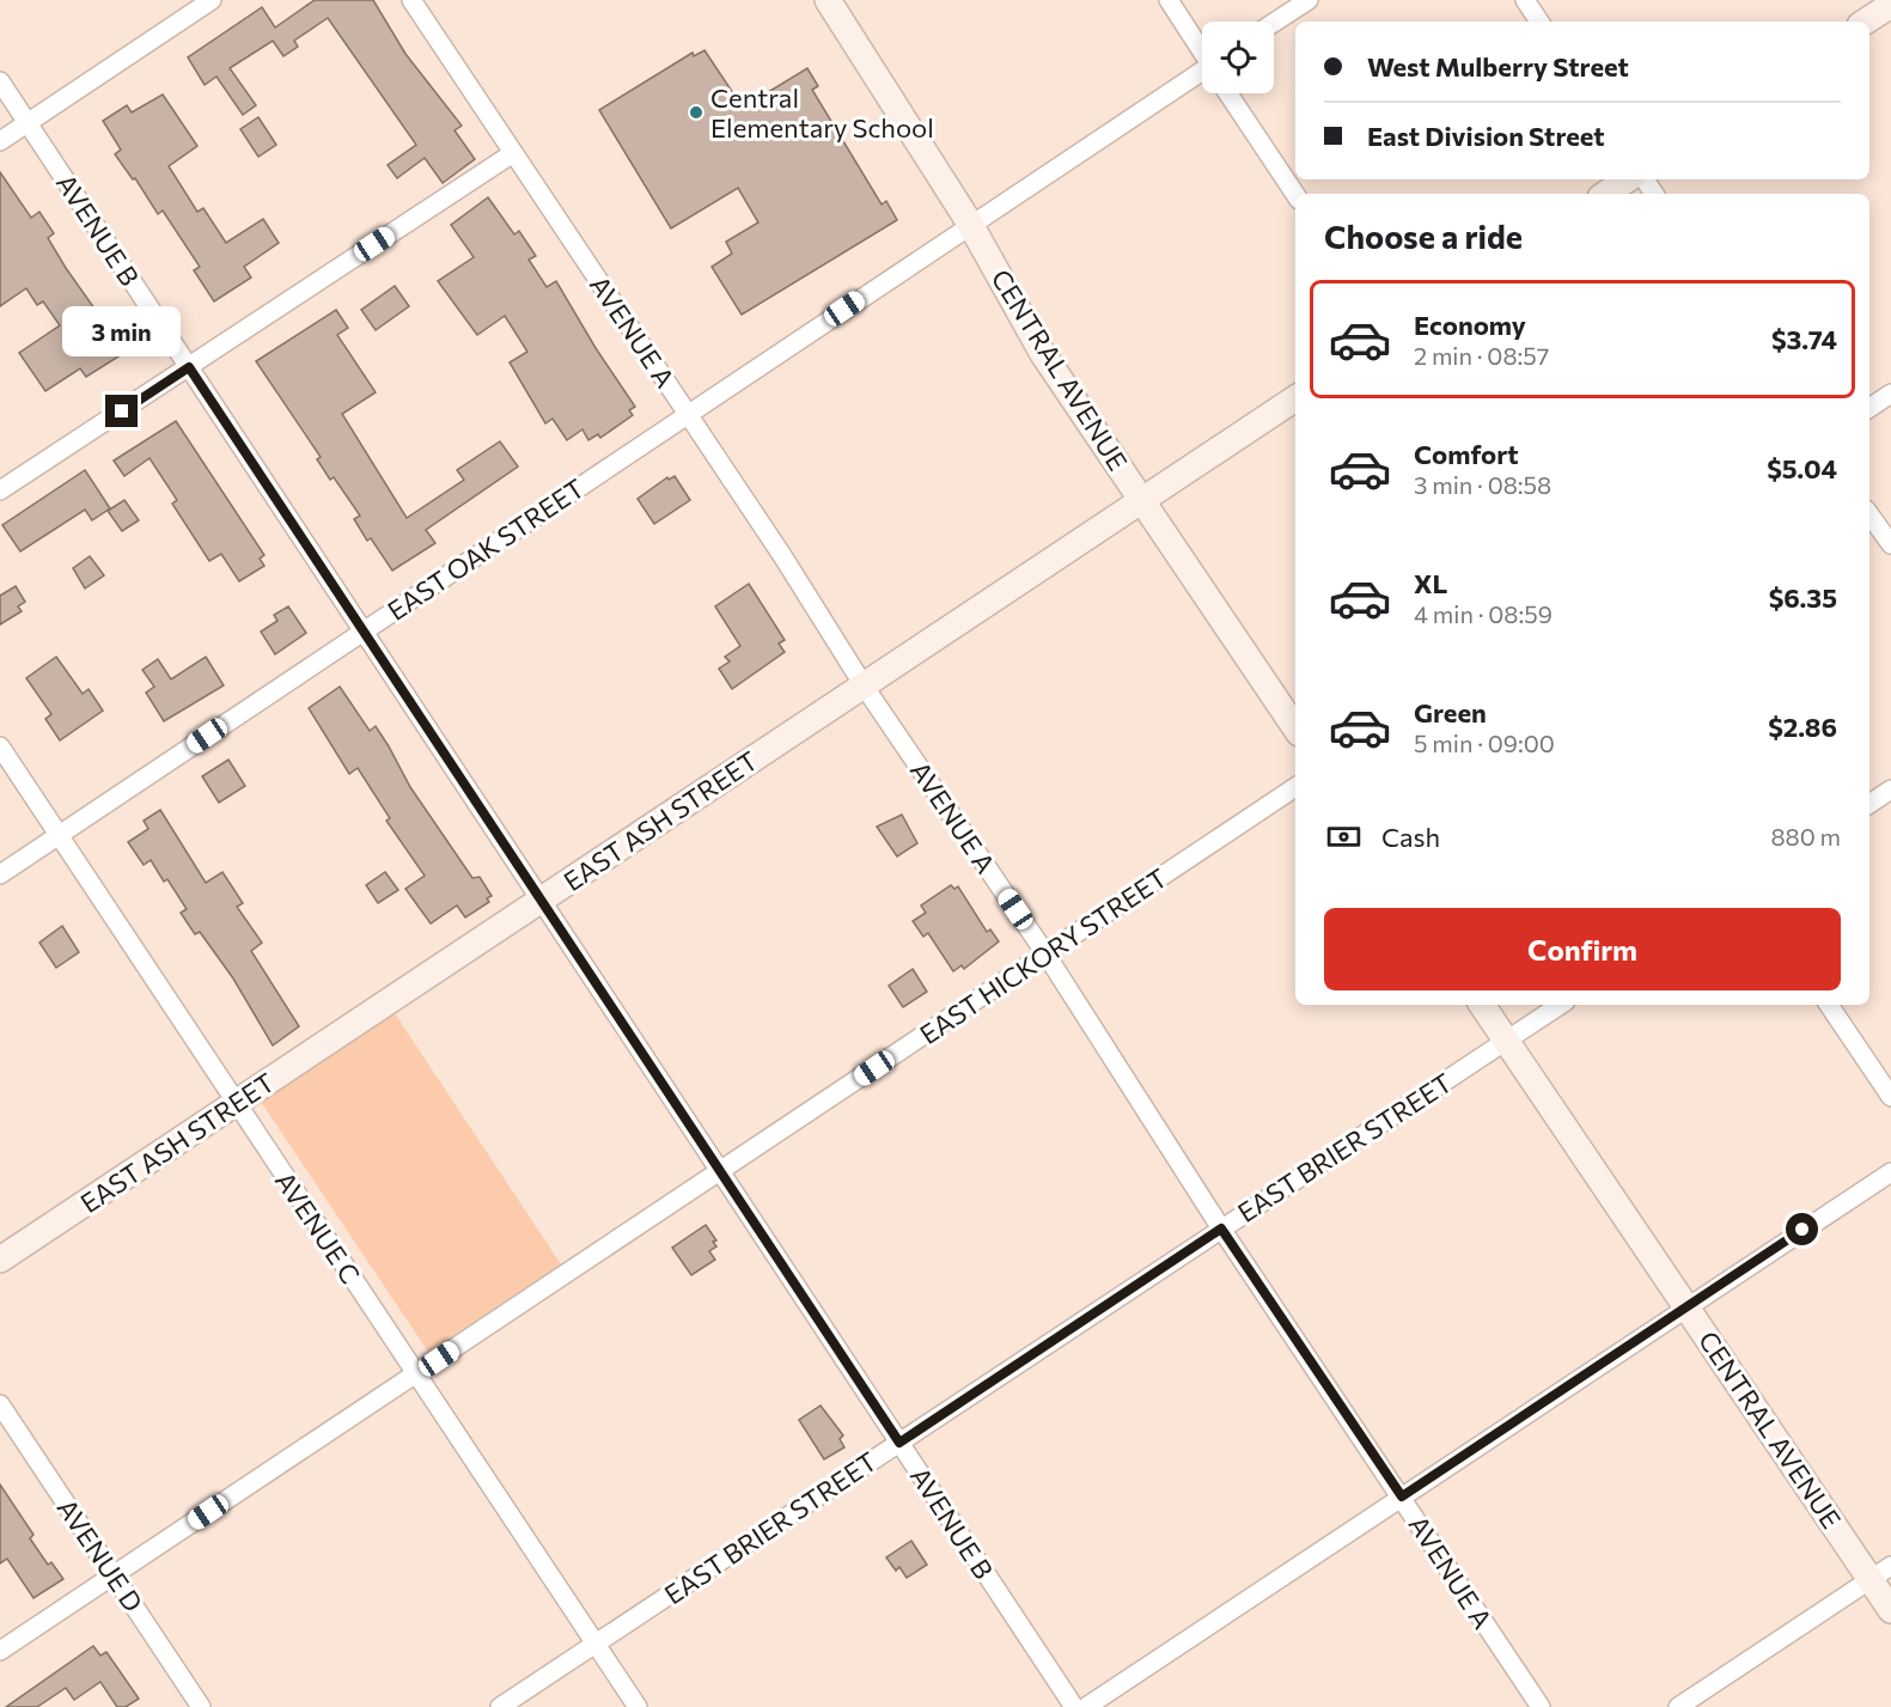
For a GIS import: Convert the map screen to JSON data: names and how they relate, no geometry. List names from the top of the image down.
{
  "streets": {
    "street": [
      "AVENUE B",
      "AVENUE A",
      "CENTRAL AVENUE",
      "EAST OAK STREET",
      "EAST ASH STREET",
      "EAST HICKORY STREET",
      "EAST BRIER STREET",
      "AVENUE C",
      "AVENUE D"
    ]
  },
  "crossings": [
    ["AVENUE B", "EAST OAK STREET"],
    ["AVENUE B", "EAST ASH STREET"],
    ["AVENUE B", "EAST HICKORY STREET"],
    ["AVENUE B", "EAST BRIER STREET"],
    ["AVENUE A", "EAST OAK STREET"],
    ["AVENUE A", "EAST ASH STREET"],
    ["AVENUE A", "EAST HICKORY STREET"],
    ["AVENUE A", "EAST BRIER STREET"],
    ["CENTRAL AVENUE", "EAST OAK STREET"],
    ["CENTRAL AVENUE", "EAST ASH STREET"],
    ["CENTRAL AVENUE", "EAST BRIER STREET"],
    ["EAST OAK STREET", "AVENUE C"],
    ["EAST ASH STREET", "AVENUE C"],
    ["EAST HICKORY STREET", "AVENUE C"],
    ["EAST HICKORY STREET", "AVENUE D"],
    ["EAST BRIER STREET", "AVENUE C"]
  ],
  "places": ["Central Elementary School"],
  "page": {
    "banner": ["West Mulberry Street", "East Division Street"],
    "heading": "Choose a ride",
    "list": [
      {
        "name": "Economy",
        "note": "2 min · 08:57",
        "value": "$3.74"
      },
      {
        "name": "Comfort",
        "note": "3 min · 08:58",
        "value": "$5.04"
      },
      {
        "name": "XL",
        "note": "4 min · 08:59",
        "value": "$6.35"
      },
      {
        "name": "Green",
        "note": "5 min · 09:00",
        "value": "$2.86"
      }
    ],
    "bubble": "3 min",
    "pay": ["Cash", "880 m"],
    "buttons": "Confirm"
  }
}
